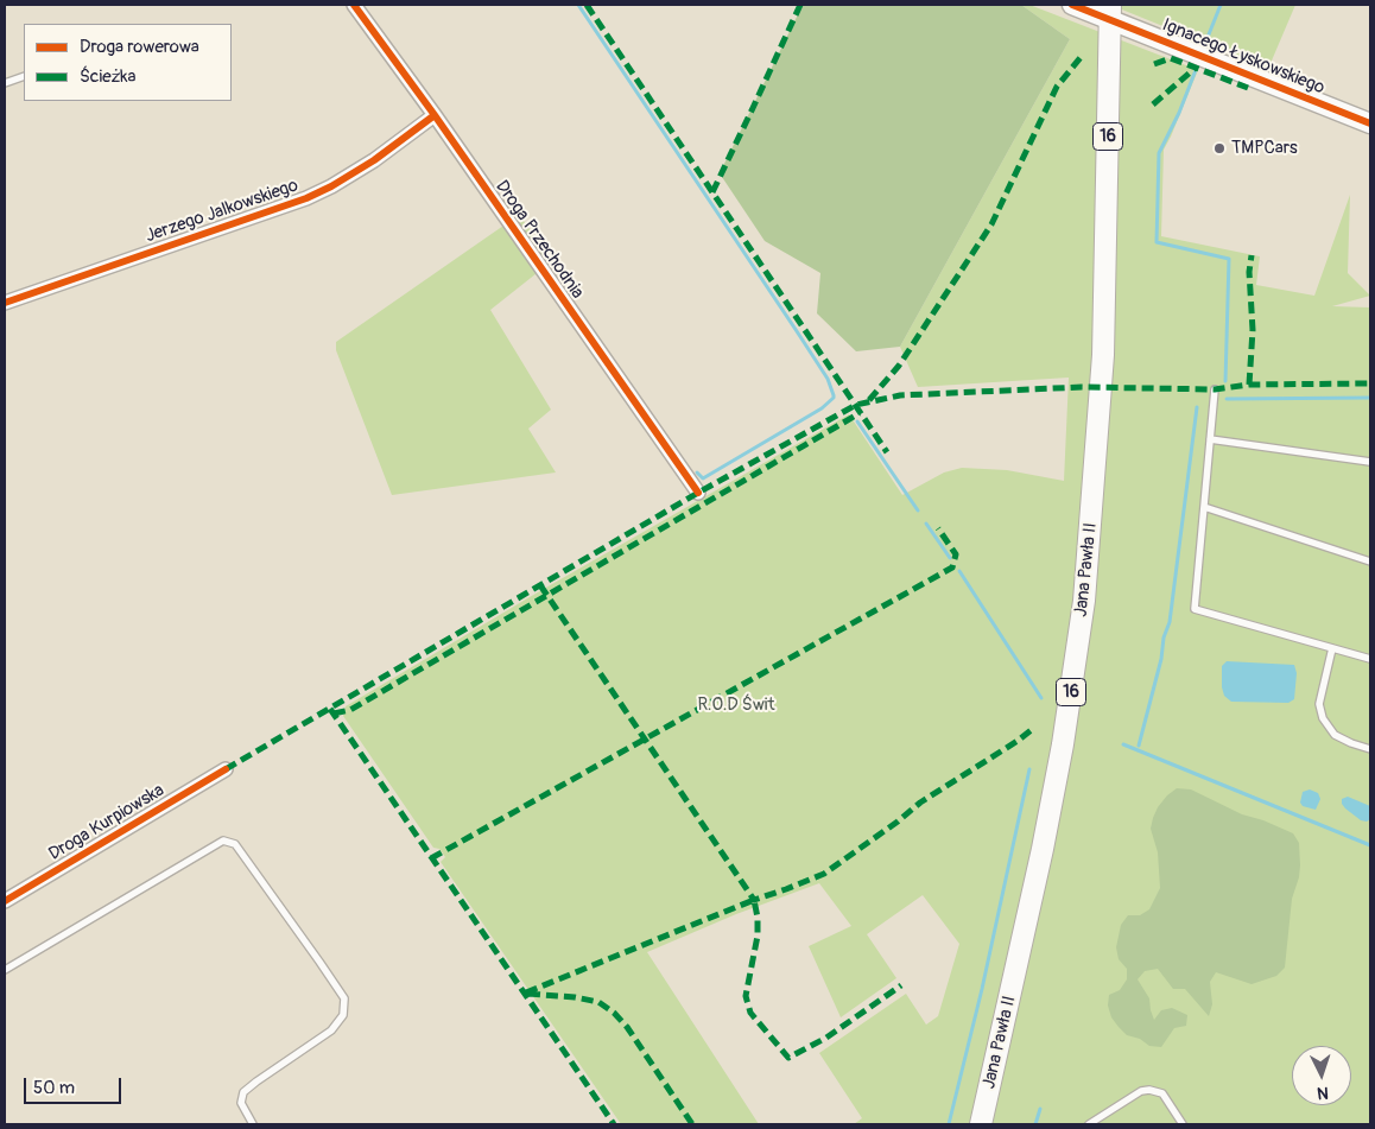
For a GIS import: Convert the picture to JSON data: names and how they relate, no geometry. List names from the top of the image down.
{
  "streets": {
    "main road": ["16", "Jana Pawła II"],
    "street": [
      "Ignacego Łyskowskiego",
      "Jerzego Jalkowskiego",
      "Droga Przechodnia",
      "Droga Kurpiowska"
    ]
  },
  "crossings": [
    ["Ignacego Łyskowskiego", "Jana Pawła II"],
    ["Jerzego Jalkowskiego", "Droga Przechodnia"]
  ],
  "parks": ["R.O.D Świt"],
  "places": ["TMPCars"],
  "legend": ["Droga rowerowa", "Ścieżka"],
  "scale_bar": "50 m",
  "north": "bottom"
}
